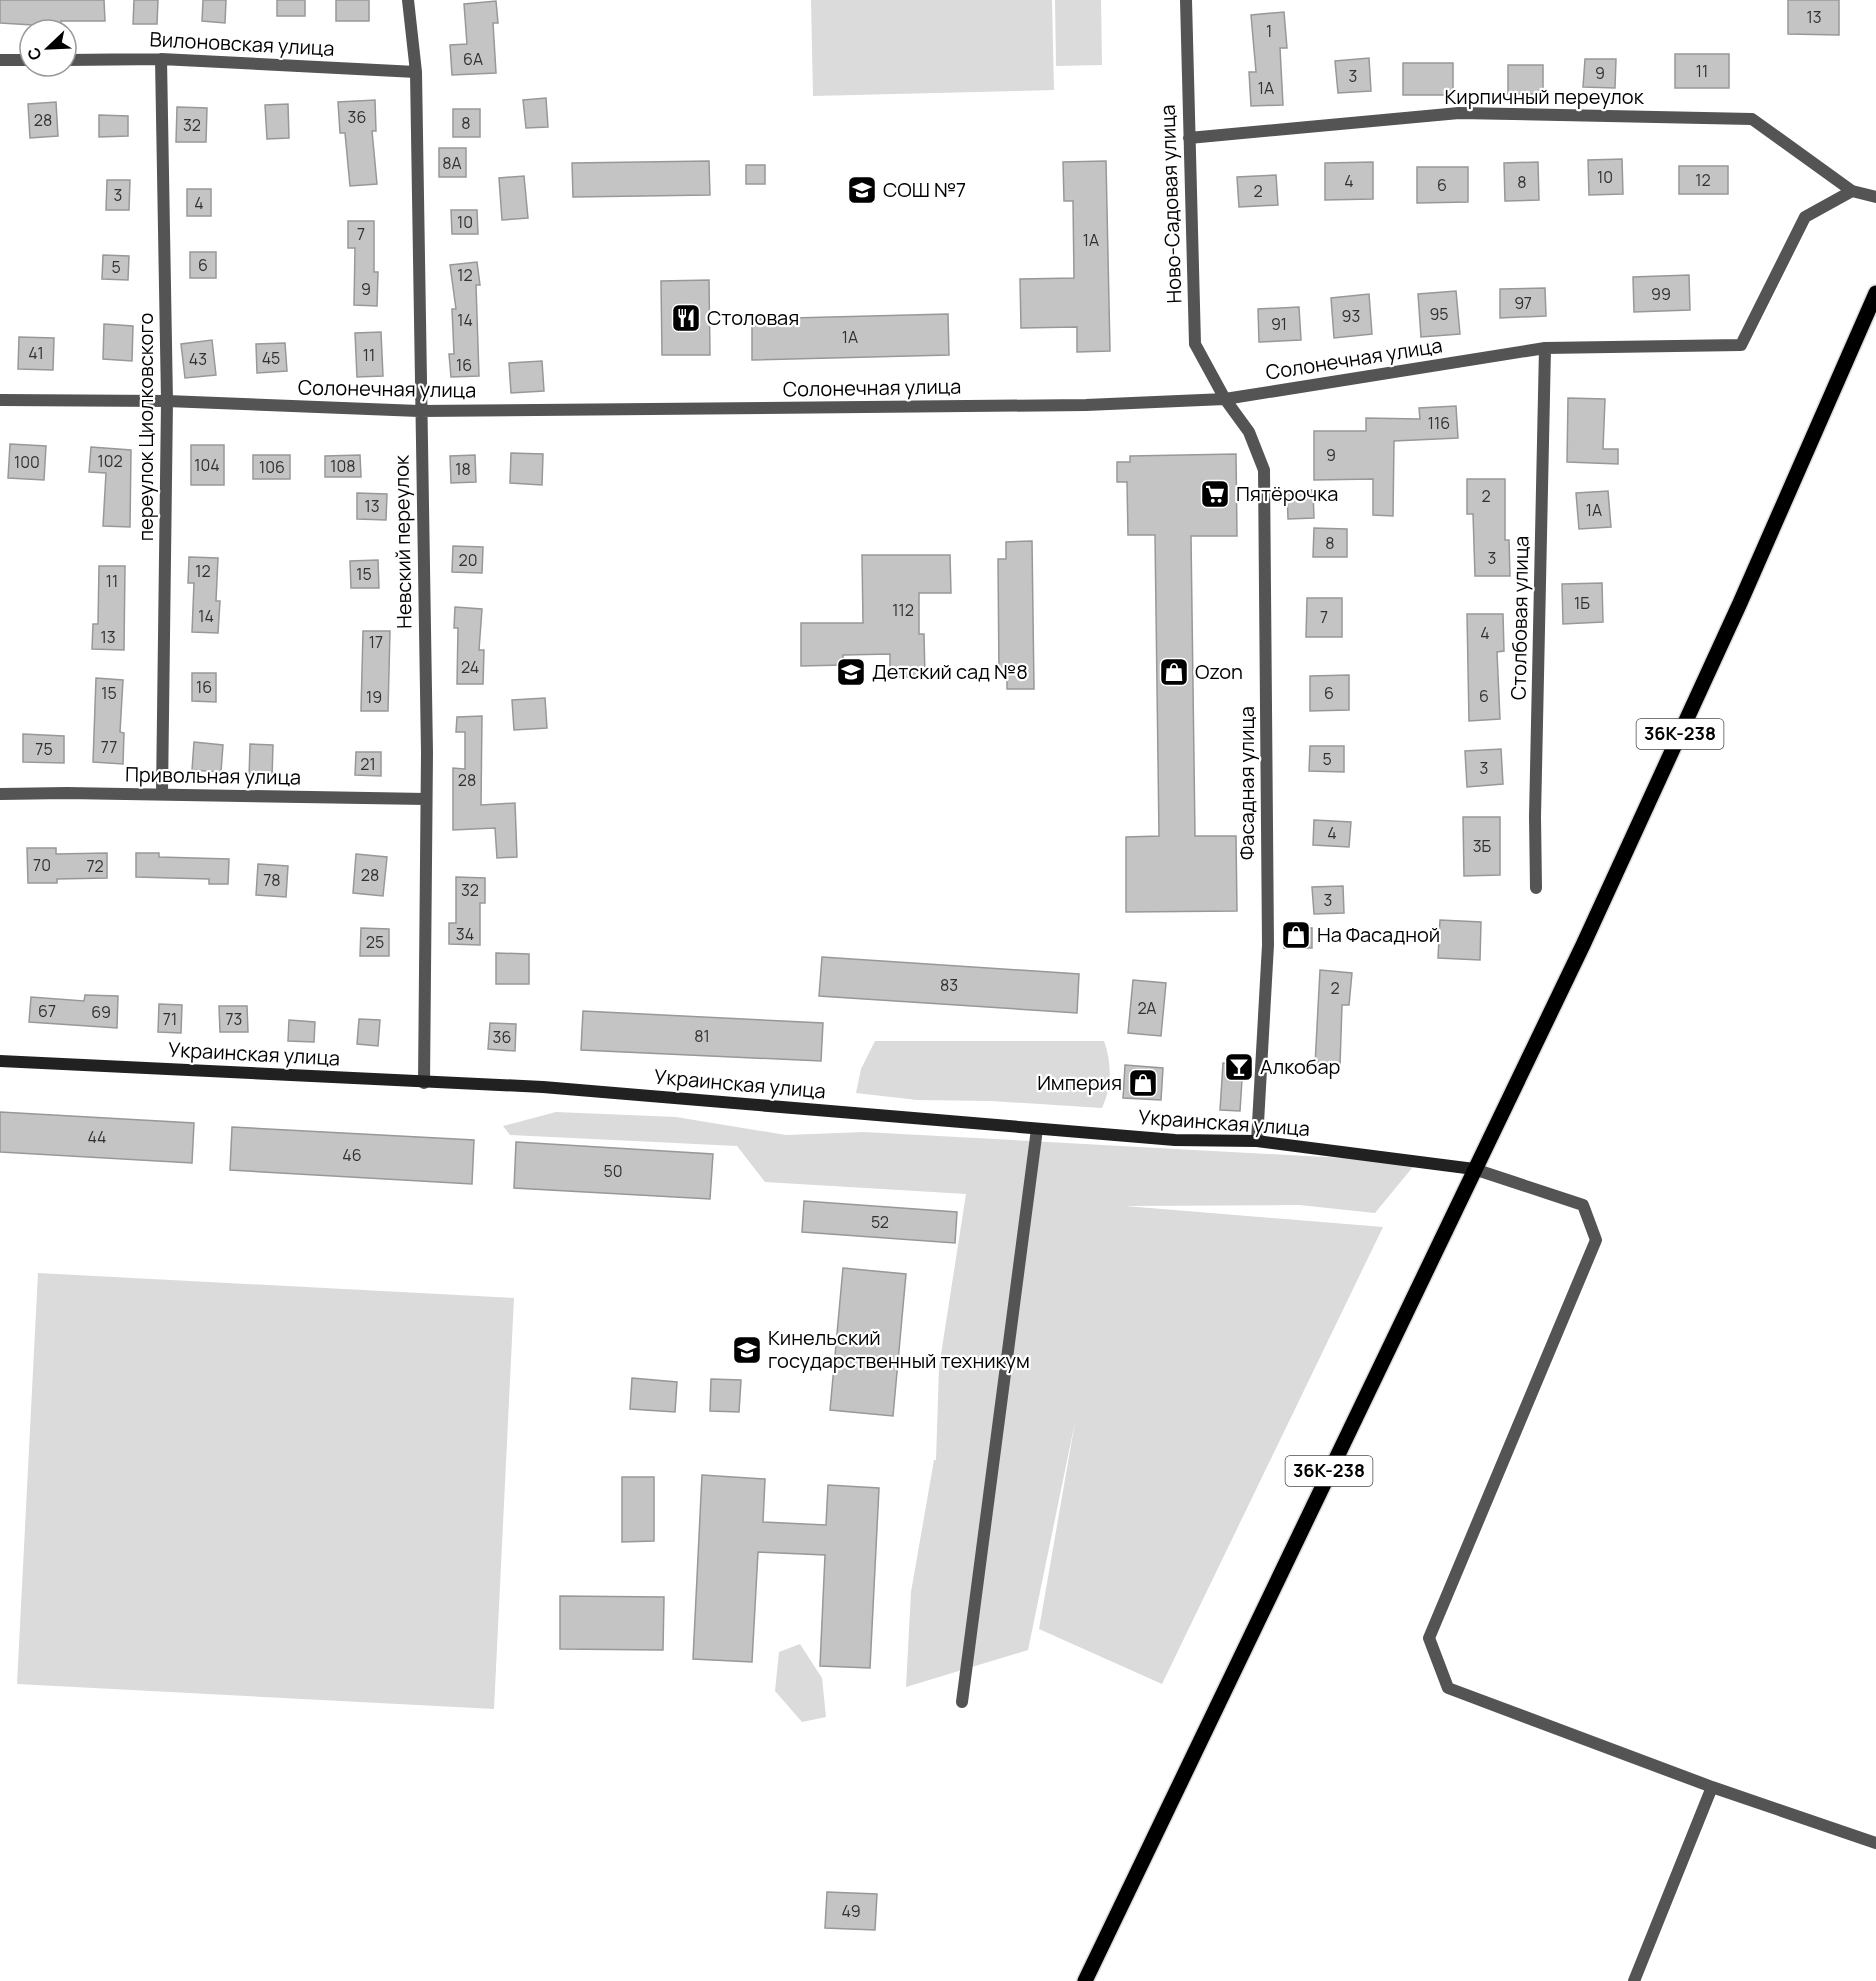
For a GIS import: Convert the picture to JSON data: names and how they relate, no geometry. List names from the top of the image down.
{
  "streets": {
    "main road": ["36К-238", "Украинская улица"],
    "street": [
      "Вилоновская улица",
      "Кирпичный переулок",
      "Ново-Садовая улица",
      "Солонечная улица",
      "переулок Циолковского",
      "Невский переулок",
      "Столбовая улица",
      "Привольная улица",
      "Фасадная улица"
    ]
  },
  "crossings": [
    ["Вилоновская улица", "переулок Циолковского"],
    ["Вилоновская улица", "Невский переулок"],
    ["Кирпичный переулок", "Ново-Садовая улица"],
    ["Кирпичный переулок", "Солонечная улица"],
    ["Ново-Садовая улица", "Солонечная улица"],
    ["Ново-Садовая улица", "Фасадная улица"],
    ["Солонечная улица", "переулок Циолковского"],
    ["Солонечная улица", "Невский переулок"],
    ["Солонечная улица", "Столбовая улица"],
    ["Солонечная улица", "Фасадная улица"],
    ["переулок Циолковского", "Привольная улица"],
    ["Невский переулок", "Привольная улица"],
    ["Невский переулок", "Украинская улица"],
    ["36К-238", "Украинская улица"],
    ["Фасадная улица", "Украинская улица"]
  ],
  "places": {
    "school or university": ["СОШ №7", "Детский сад №8", "Кинельский государственный техникум"],
    "restaurant": ["Столовая"],
    "supermarket": ["Пятёрочка"],
    "shop": ["Ozon", "На Фасадной", "Империя"],
    "bar": ["Алкобар"]
  },
  "house_numbers": [
    "13",
    "1",
    "6А",
    "11",
    "9",
    "3",
    "1А",
    "36",
    "28",
    "8",
    "32",
    "8А",
    "10",
    "12",
    "4",
    "8",
    "6",
    "2",
    "3",
    "4",
    "10",
    "7",
    "1А",
    "6",
    "5",
    "12",
    "9",
    "99",
    "97",
    "95",
    "93",
    "14",
    "91",
    "1А",
    "41",
    "11",
    "45",
    "43",
    "16",
    "116",
    "9",
    "102",
    "100",
    "104",
    "108",
    "106",
    "18",
    "2",
    "13",
    "1А",
    "8",
    "3",
    "20",
    "12",
    "15",
    "11",
    "1Б",
    "112",
    "14",
    "7",
    "4",
    "13",
    "17",
    "24",
    "16",
    "15",
    "6",
    "6",
    "19",
    "77",
    "75",
    "5",
    "21",
    "3",
    "28",
    "4",
    "3Б",
    "70",
    "72",
    "28",
    "78",
    "32",
    "3",
    "34",
    "25",
    "83",
    "2",
    "2А",
    "67",
    "69",
    "71",
    "73",
    "81",
    "36",
    "44",
    "46",
    "50",
    "52",
    "49"
  ],
  "north": "bottom left"
}
